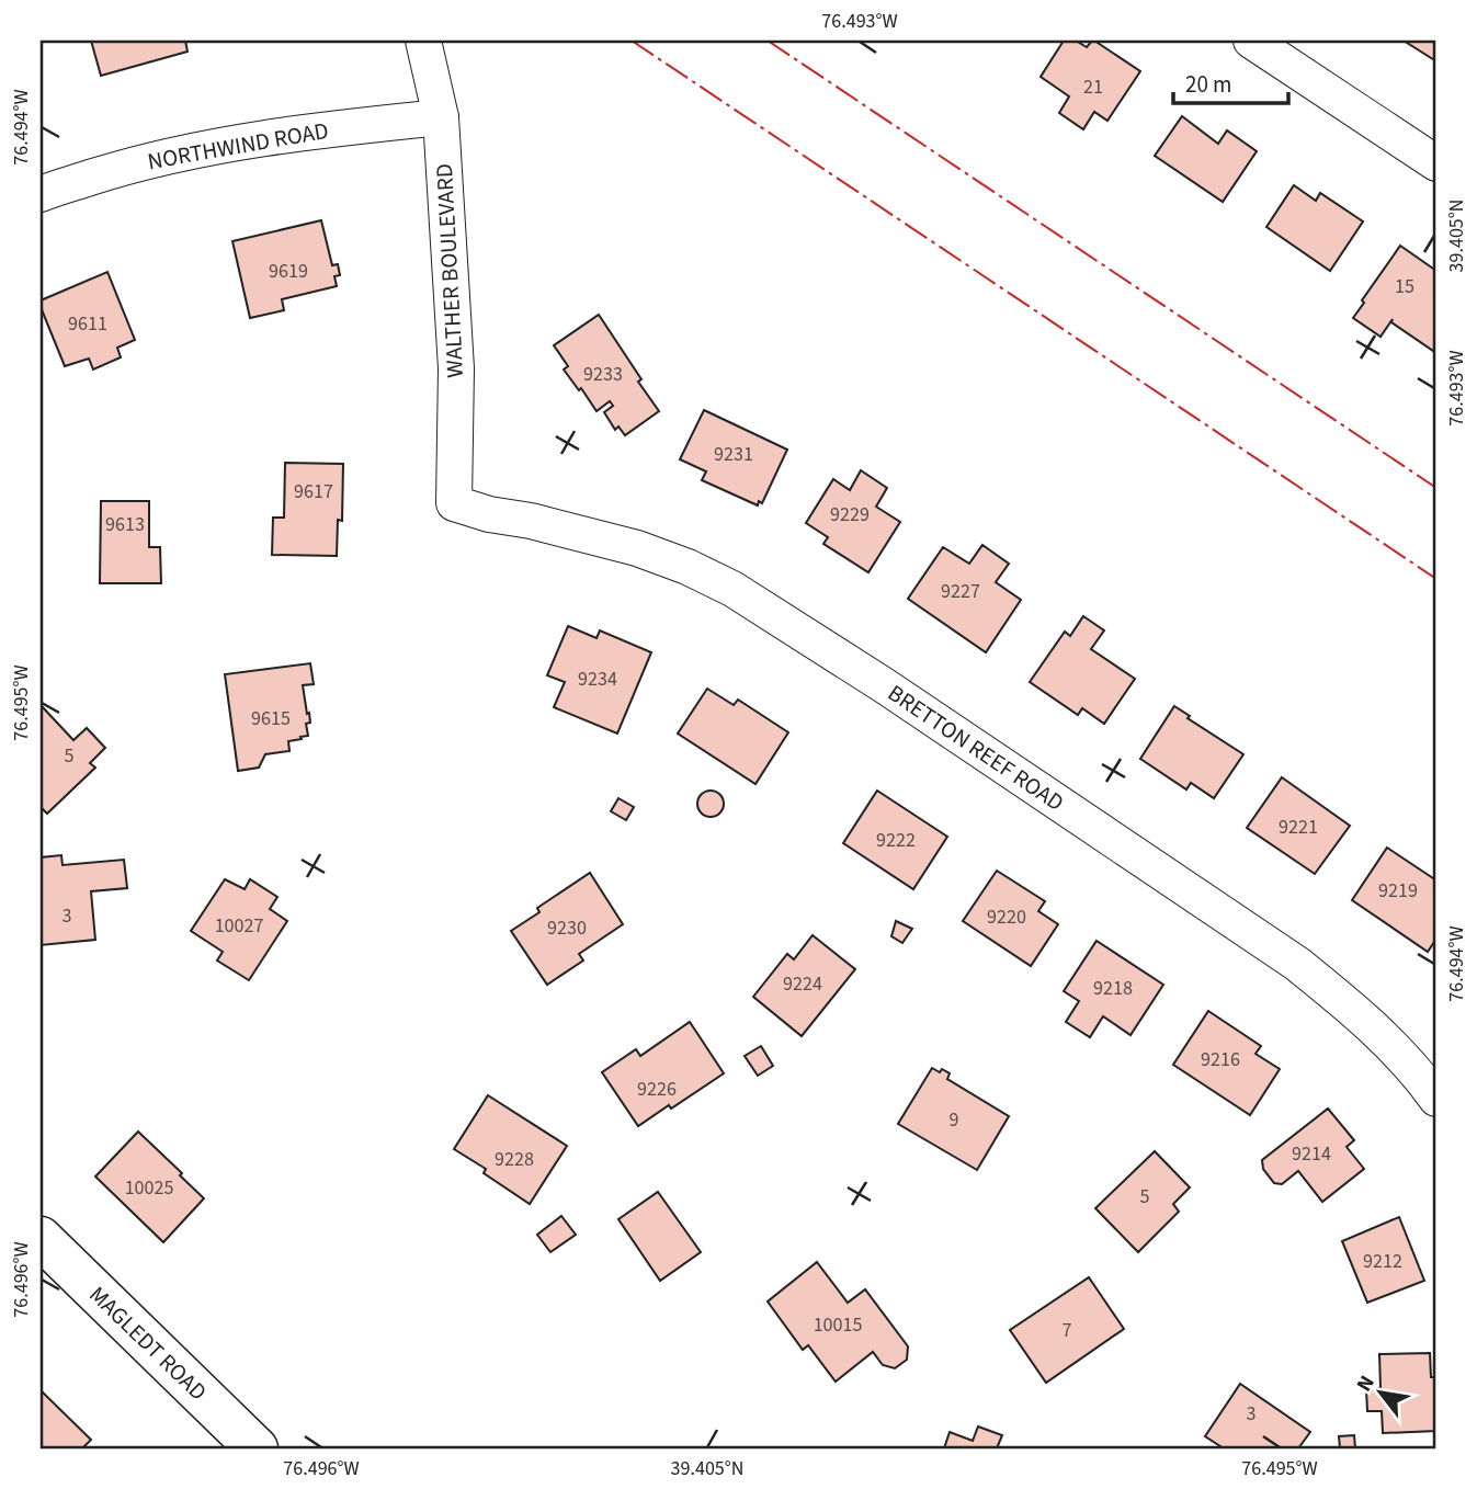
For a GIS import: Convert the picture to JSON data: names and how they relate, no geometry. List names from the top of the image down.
{
  "streets": {
    "street": [
      "NORTHWIND ROAD",
      "WALTHER BOULEVARD",
      "BRETTON REEF ROAD",
      "MAGLEDT ROAD"
    ]
  },
  "crossings": [
    ["NORTHWIND ROAD", "WALTHER BOULEVARD"],
    ["WALTHER BOULEVARD", "BRETTON REEF ROAD"]
  ],
  "house_numbers": [
    "21",
    "9619",
    "15",
    "9611",
    "9233",
    "9231",
    "9617",
    "9229",
    "9613",
    "9227",
    "9234",
    "9615",
    "5",
    "9221",
    "9222",
    "9219",
    "3",
    "9220",
    "10027",
    "9230",
    "9224",
    "9218",
    "9216",
    "9226",
    "9",
    "9214",
    "9228",
    "10025",
    "5",
    "9212",
    "10015",
    "7",
    "3"
  ],
  "scale_bar": "20 m",
  "north": "top left",
  "coordinates": [
    "76.493°W",
    "76.494°W",
    "39.405°N",
    "76.495°W",
    "76.496°W"
  ]
}
